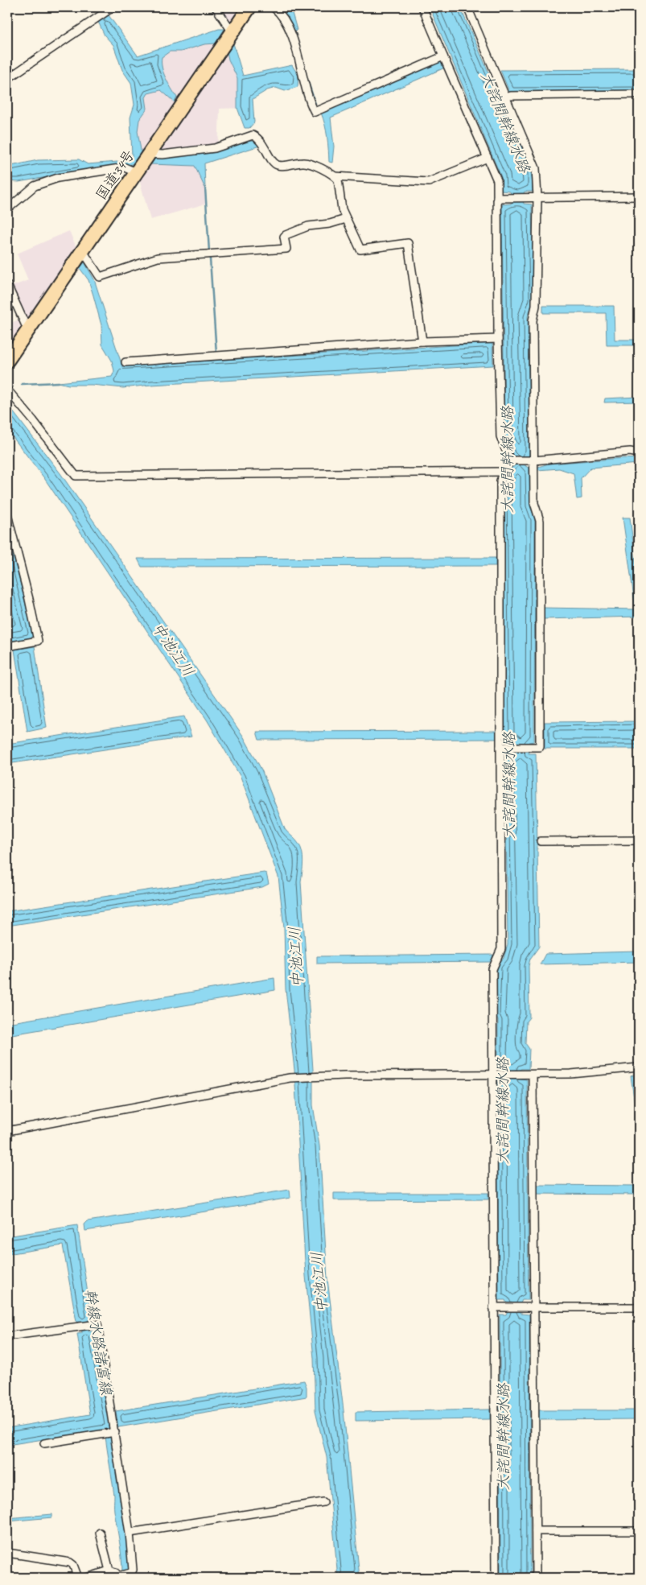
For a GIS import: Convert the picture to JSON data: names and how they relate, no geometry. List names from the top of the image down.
{
  "streets": {
    "highway": ["国道34号"]
  },
  "water": ["大詫間幹線水路", "中池江川", "幹線水路諸富線"]
}
